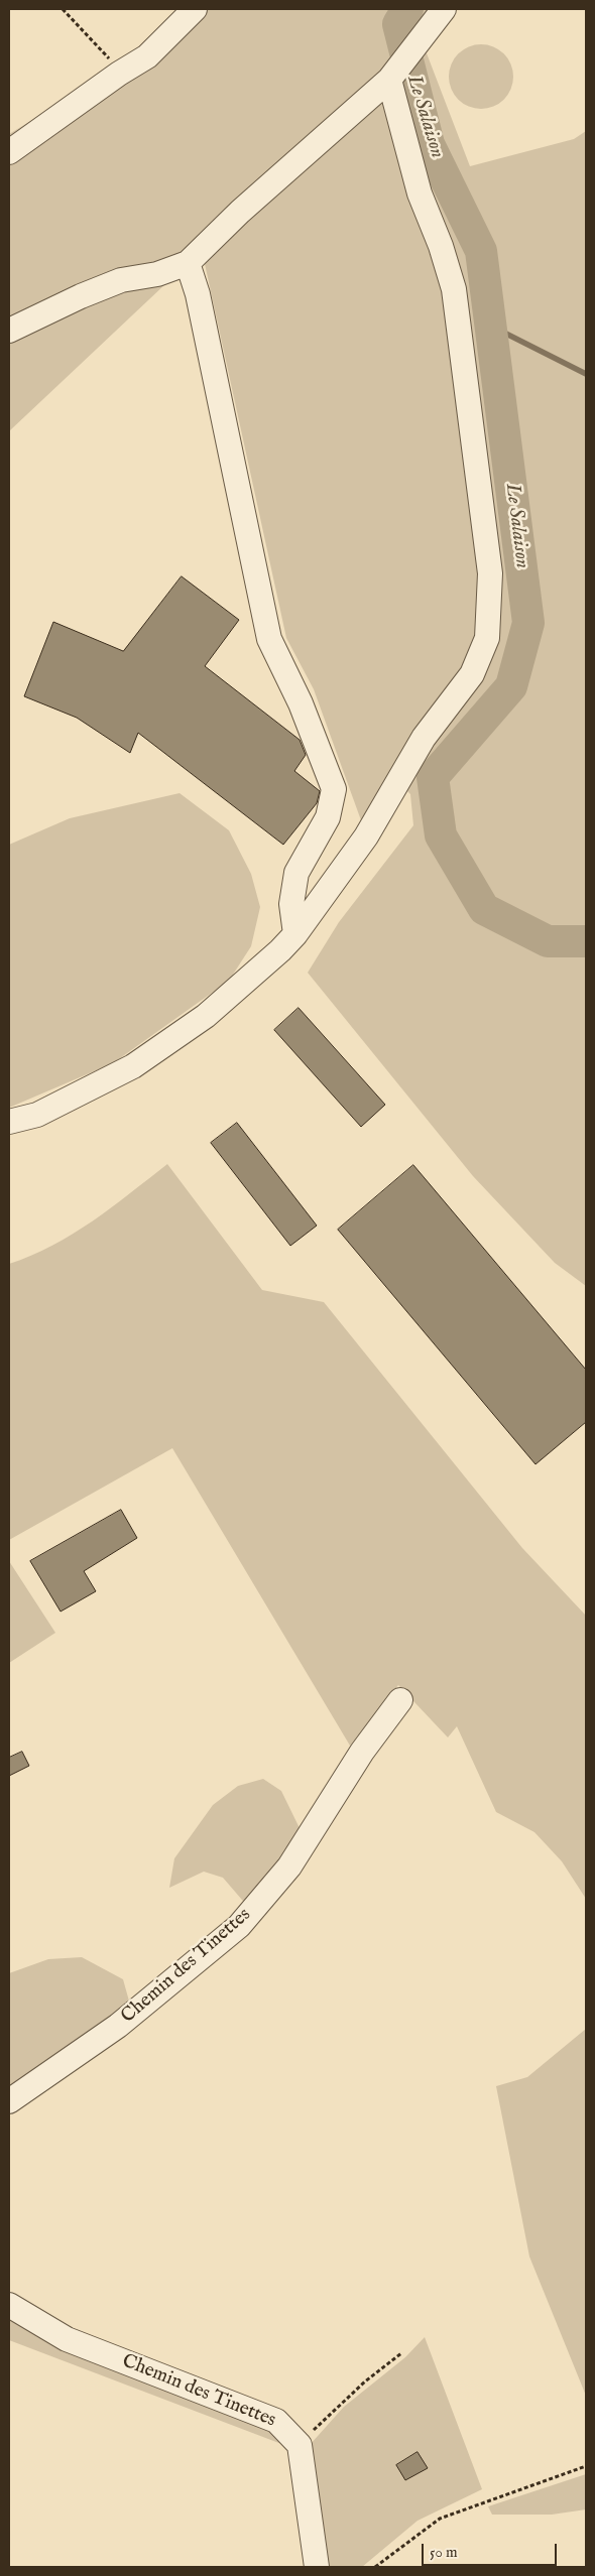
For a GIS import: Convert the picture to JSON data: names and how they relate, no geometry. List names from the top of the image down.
{
  "streets": {
    "street": ["Chemin des Tinettes"]
  },
  "water": ["Le Salaison"],
  "scale_bar": "50 m"
}
